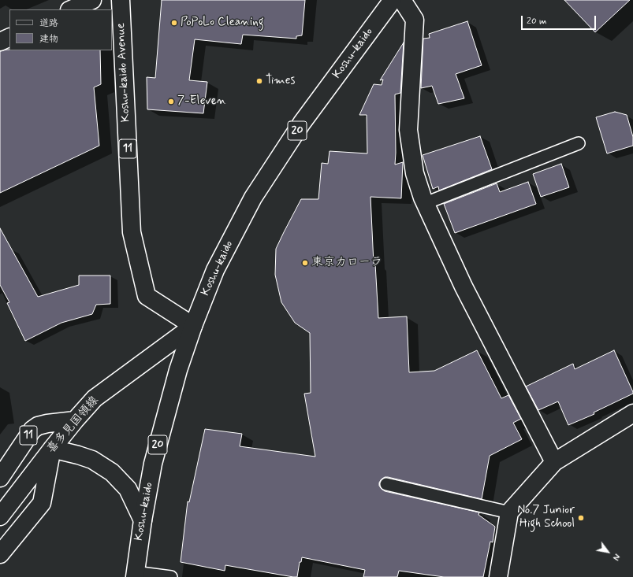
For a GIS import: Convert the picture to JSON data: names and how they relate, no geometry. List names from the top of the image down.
{
  "streets": {
    "main road": [
      "Koshu-kaido",
      "Koshu-kaido Avenue",
      "20",
      "11",
      "喜多見国領線"
    ]
  },
  "crossings": [
    ["Koshu-kaido", "Koshu-kaido Avenue"],
    ["Koshu-kaido", "喜多見国領線"],
    ["Koshu-kaido Avenue", "喜多見国領線"],
    ["11", "喜多見国領線"]
  ],
  "places": [
    "PoPoLo Cleaning",
    "Times",
    "7-Eleven",
    "東京カローラ",
    "No.7 Junior High School"
  ],
  "legend": ["道路", "建物"],
  "scale_bar": "20 m",
  "north": "bottom right"
}
